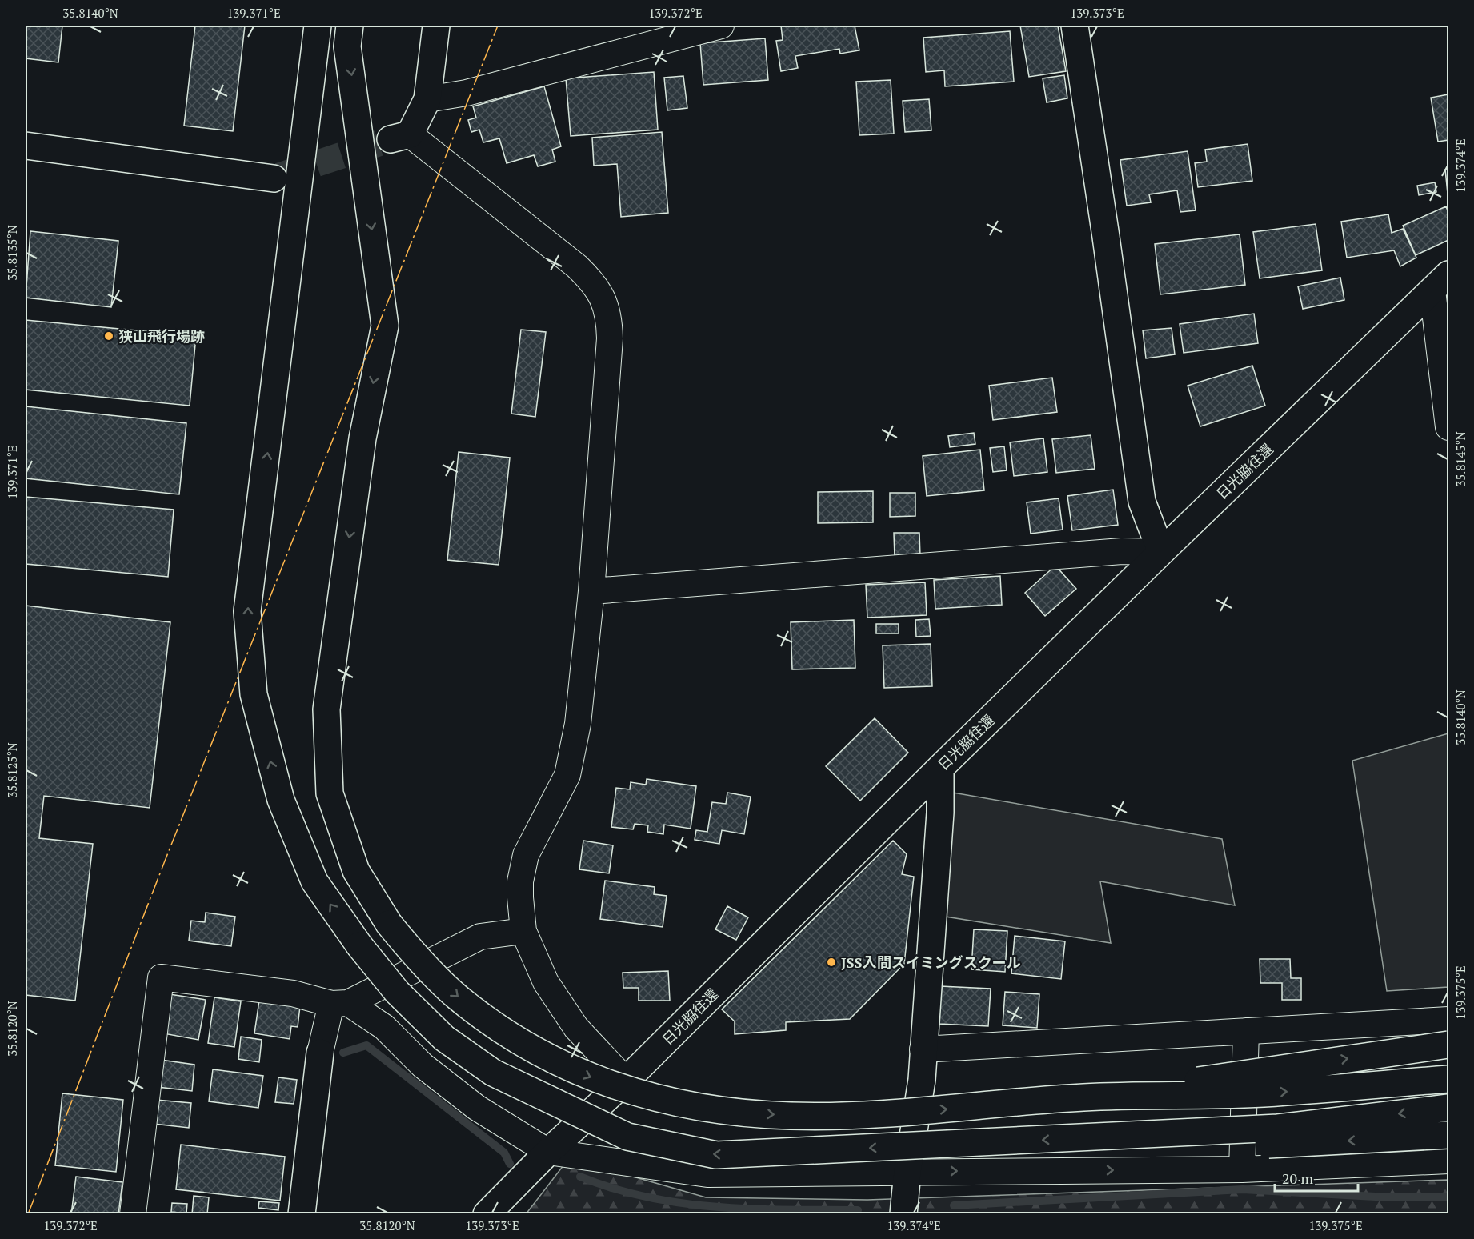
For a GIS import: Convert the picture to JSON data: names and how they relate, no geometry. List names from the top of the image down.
{
  "streets": {
    "main road": ["日光脇往還"]
  },
  "places": ["狭山飛行場跡", "JSS入間スイミングスクール"],
  "scale_bar": "20 m",
  "coordinates": [
    "35.8140°N",
    "139.371°E",
    "139.372°E",
    "139.373°E",
    "139.374°E",
    "35.8135°N",
    "35.8145°N",
    "35.8125°N",
    "139.375°E",
    "35.8120°N"
  ]
}
